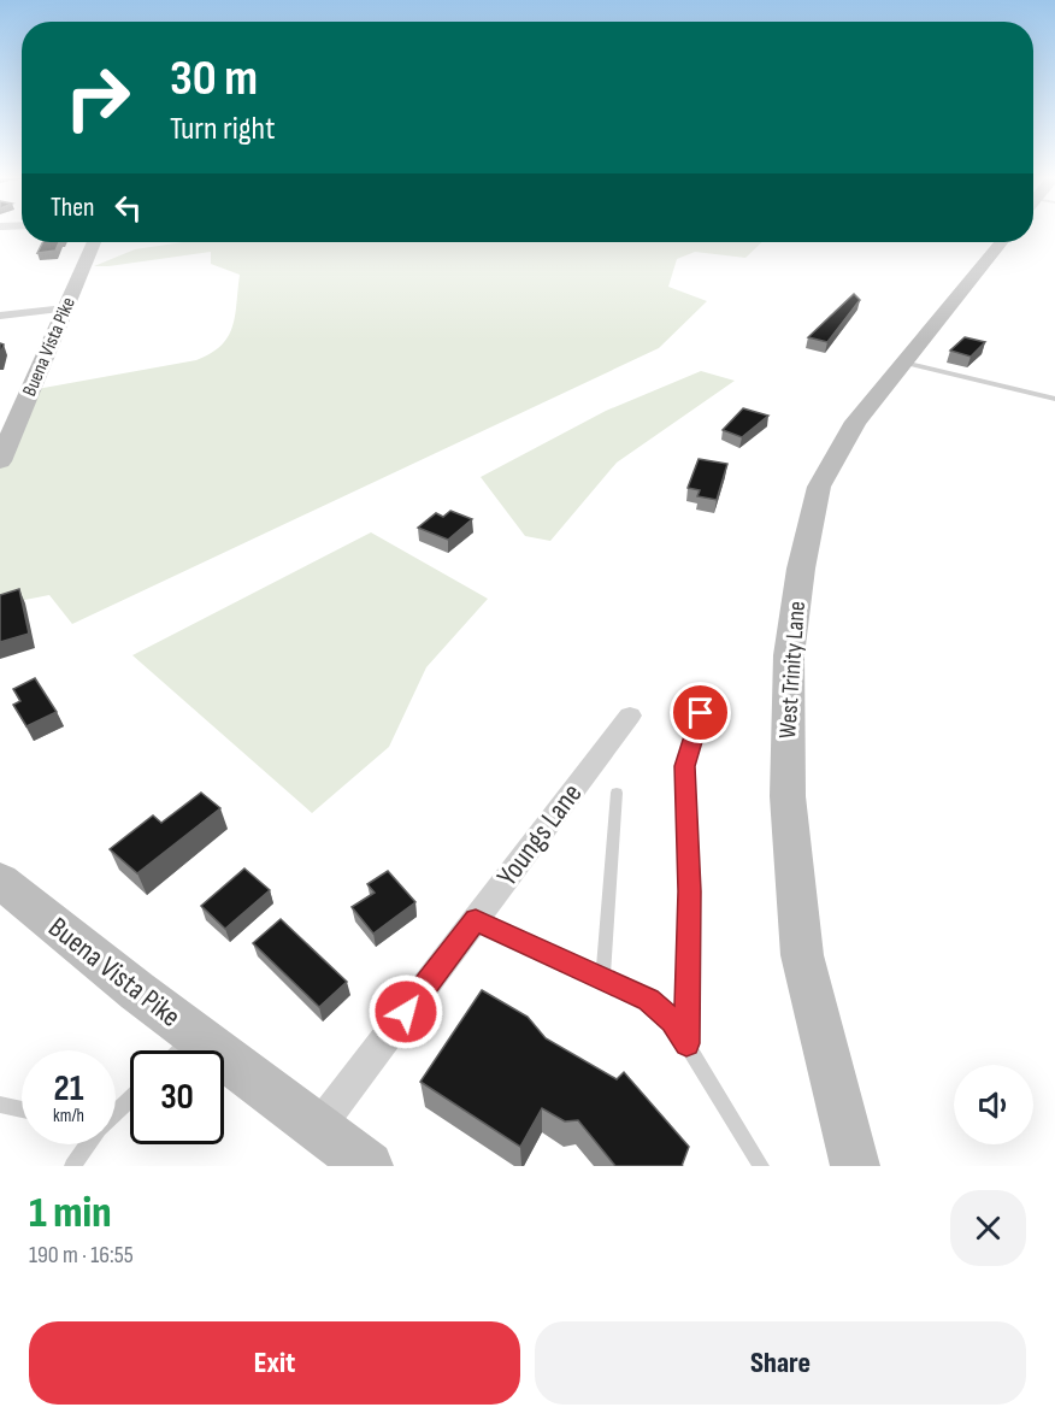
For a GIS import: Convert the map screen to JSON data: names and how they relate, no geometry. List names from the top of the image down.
{
  "streets": {
    "main road": ["Buena Vista Pike", "West Trinity Lane"],
    "street": ["Youngs Lane"]
  },
  "crossings": [
    ["Buena Vista Pike", "Youngs Lane"]
  ],
  "page": {
    "turn": ["30 m", "Turn right"],
    "then": "Then",
    "speed": "21 km/h",
    "limit": "30",
    "heading": ["1 min", "190 m · 16:55"],
    "buttons": ["Exit", "Share"]
  }
}
